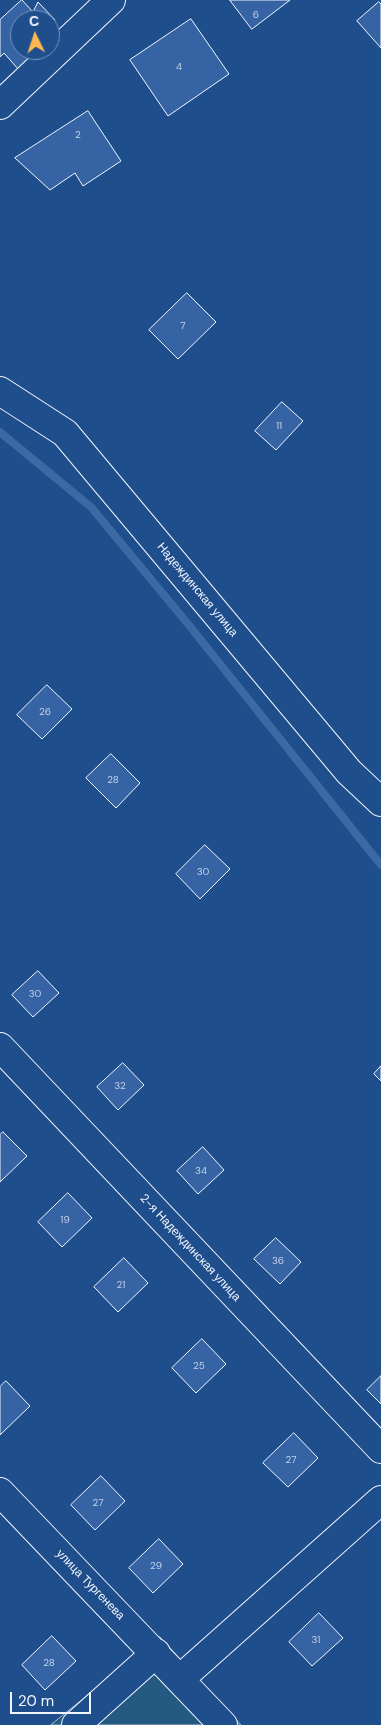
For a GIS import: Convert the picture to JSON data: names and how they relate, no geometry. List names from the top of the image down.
{
  "streets": {
    "street": ["Надеждинская улица", "2-я Надеждинская улица", "улица Тургенева"]
  },
  "house_numbers": [
    "6",
    "4",
    "2",
    "7",
    "11",
    "26",
    "28",
    "30",
    "30",
    "32",
    "34",
    "19",
    "36",
    "21",
    "25",
    "27",
    "27",
    "29",
    "31",
    "28"
  ],
  "scale_bar": "20 m",
  "north": "top"
}
